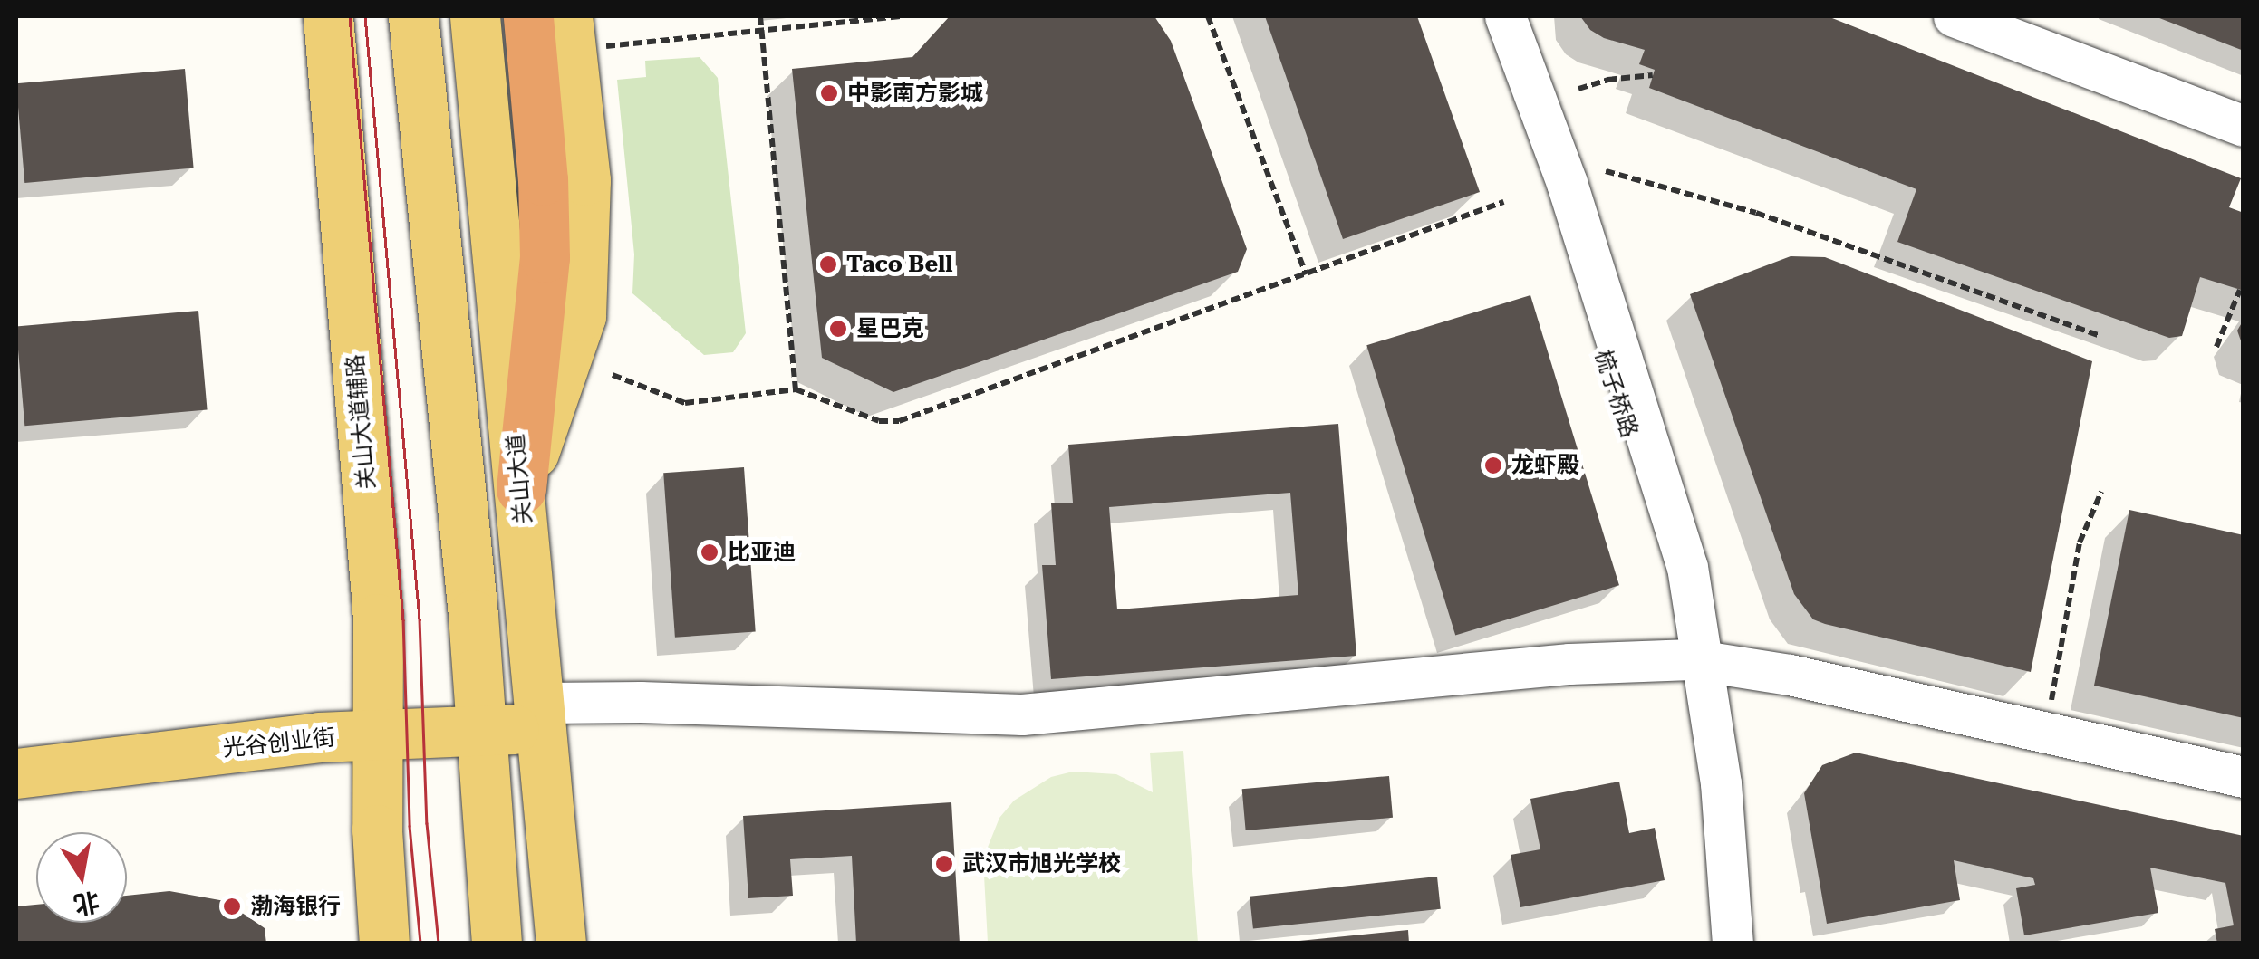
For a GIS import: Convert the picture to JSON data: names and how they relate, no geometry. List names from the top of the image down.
{
  "streets": {
    "main road": ["关山大道辅路", "关山大道", "光谷创业街"],
    "street": ["梳子桥路"]
  },
  "crossings": [
    ["关山大道辅路", "光谷创业街"],
    ["关山大道", "光谷创业街"]
  ],
  "places": [
    "中影南方影城",
    "Taco Bell",
    "星巴克",
    "龙虾殿",
    "比亚迪",
    "武汉市旭光学校",
    "渤海银行"
  ],
  "north": "bottom"
}
